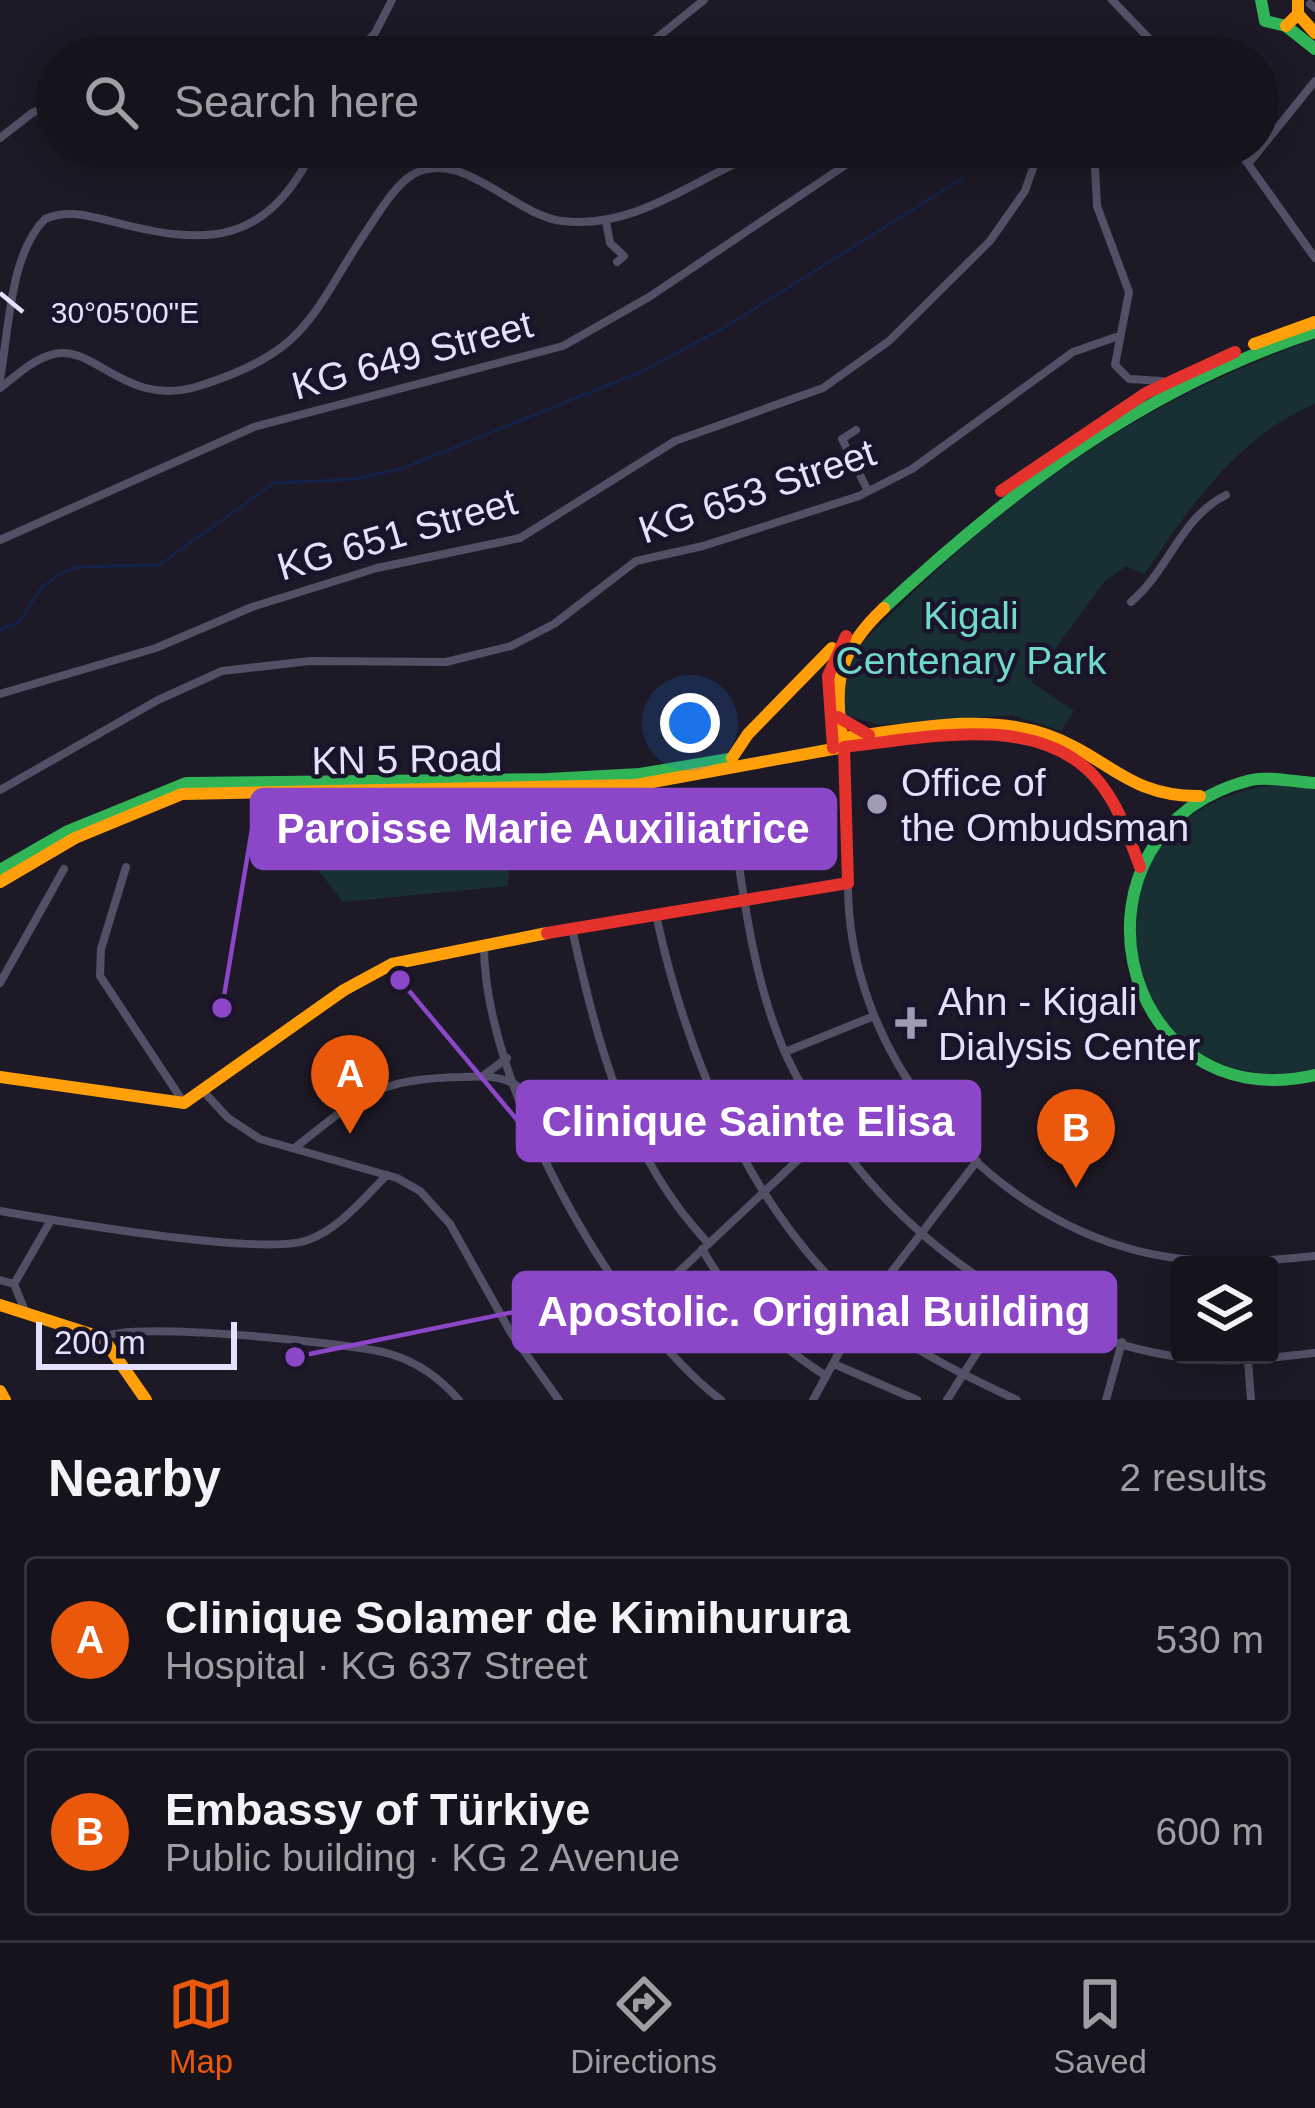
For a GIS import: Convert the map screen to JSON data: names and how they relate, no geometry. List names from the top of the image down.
{
  "streets": {
    "main road": ["KN 5 Road"],
    "street": ["KG 649 Street", "KG 653 Street", "KG 651 Street"]
  },
  "parks": ["Kigali Centenary Park"],
  "places": {
    "other": [
      "Office of the Ombudsman",
      "Clinique Sainte Elisa",
      "Paroisse Marie Auxiliatrice",
      "Apostolic. Original Building"
    ],
    "health": ["Ahn - Kigali Dialysis Center"]
  },
  "scale_bar": "200 m",
  "page": {
    "search": "Search here",
    "pins": ["A", "B"],
    "scale": "200 m",
    "heading": ["Nearby", "2 results"],
    "list": [
      {
        "mark": "A",
        "name": "Clinique Solamer de Kimihurura",
        "note": "Hospital · KG 637 Street",
        "value": "530 m"
      },
      {
        "mark": "B",
        "name": "Embassy of Türkiye",
        "note": "Public building · KG 2 Avenue",
        "value": "600 m"
      }
    ],
    "nav": ["Map", "Directions", "Saved"]
  },
  "coordinates": ["30°05'00\"E"]
}
